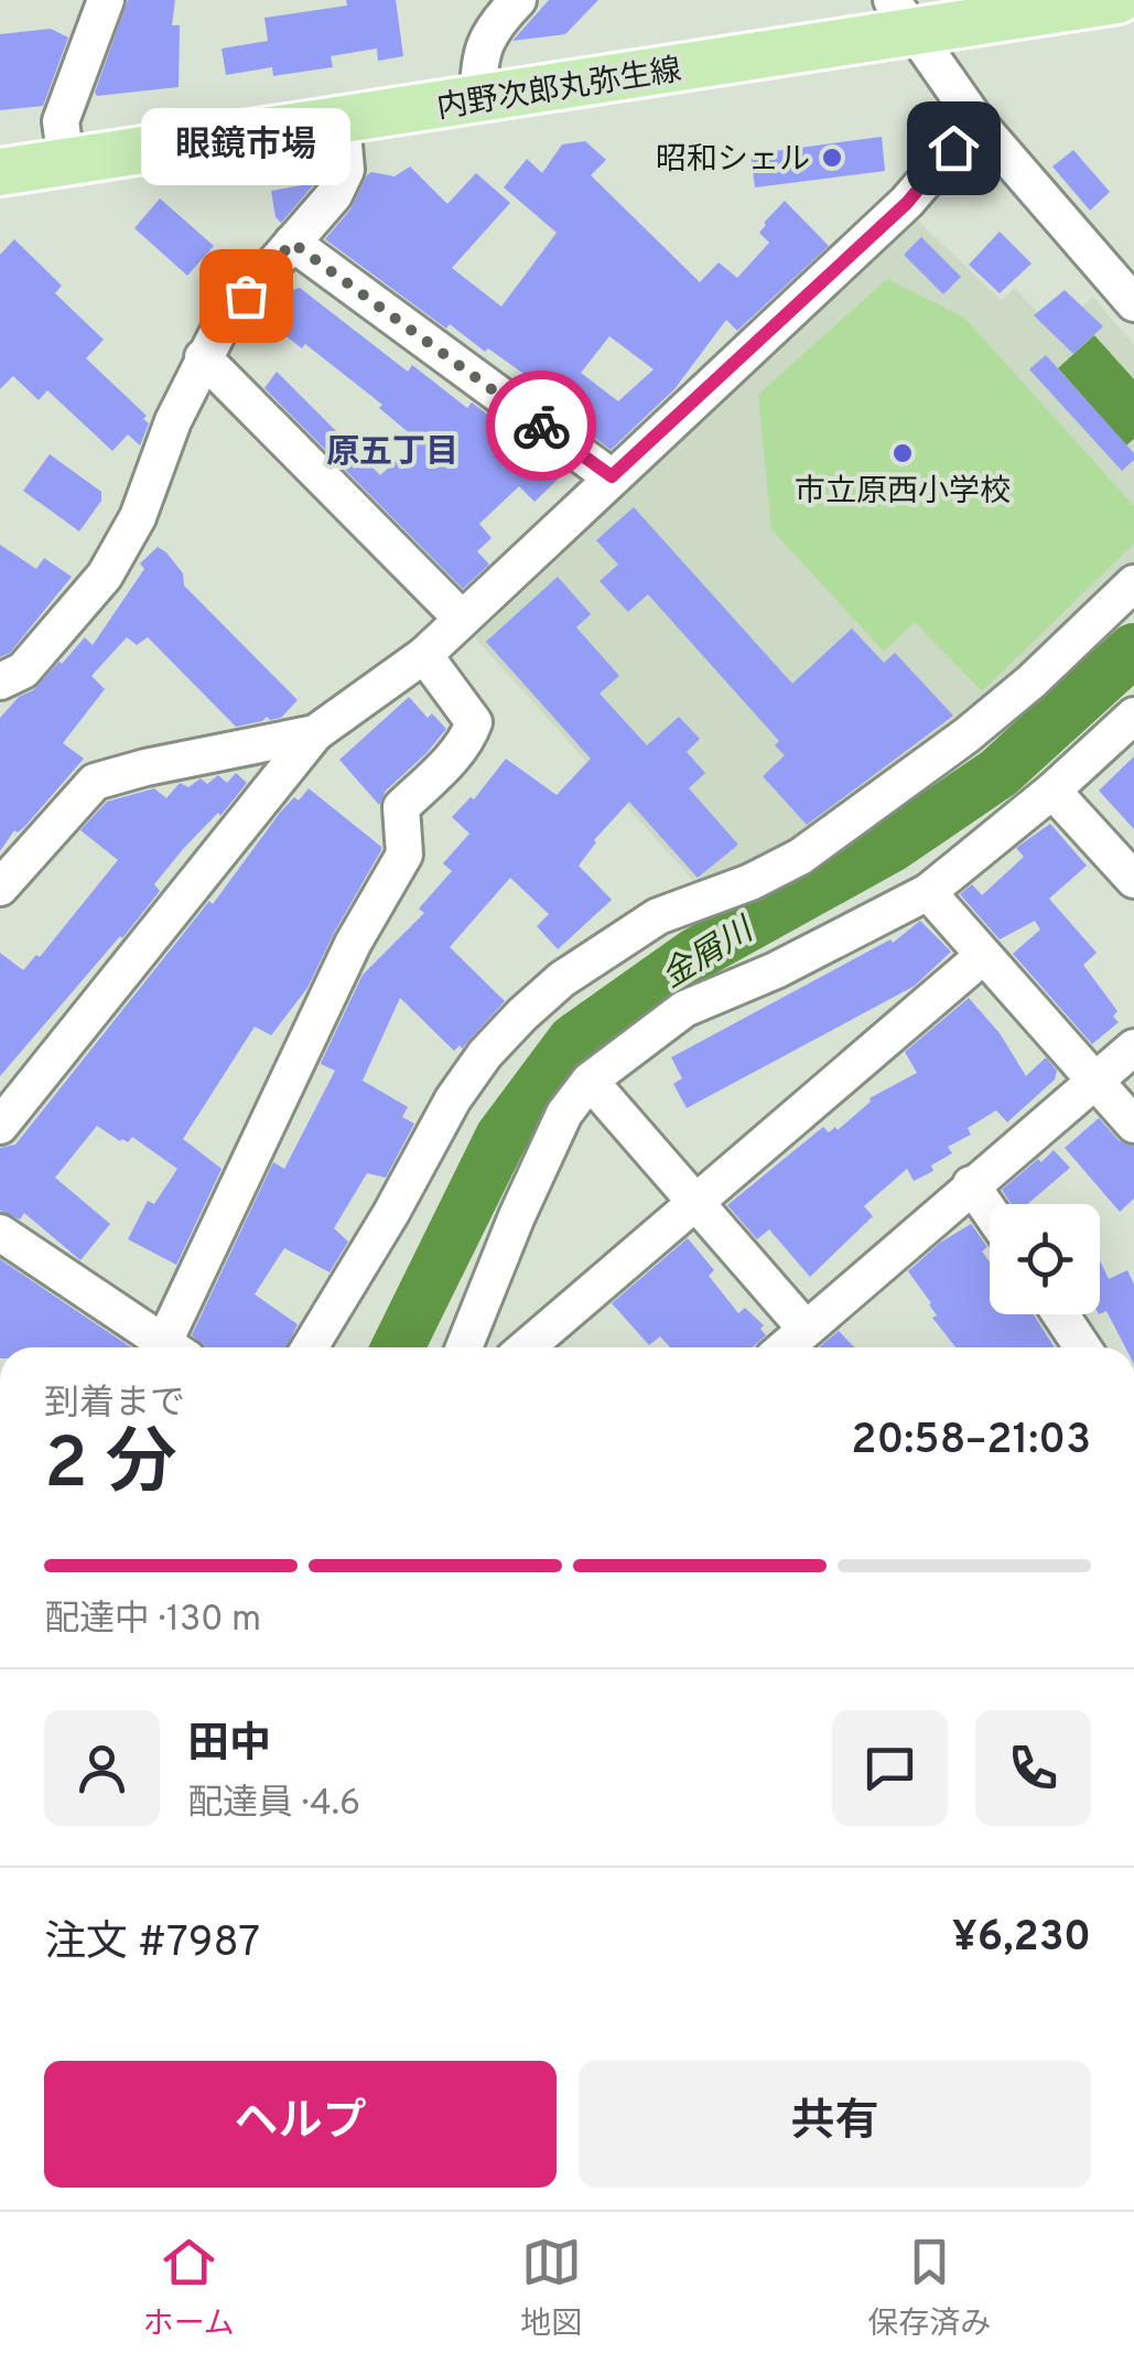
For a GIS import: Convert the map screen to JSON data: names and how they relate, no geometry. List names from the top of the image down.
{
  "streets": {
    "main road": ["内野次郎丸弥生線"]
  },
  "districts": ["原五丁目"],
  "water": ["金屑川"],
  "places": ["昭和シェル", "眼鏡市場", "市立原西小学校"],
  "page": {
    "bubble": "眼鏡市場",
    "heading": ["2 分", "到着まで", "20:58–21:03"],
    "panel": [
      "田中",
      "配達員 · 4.6",
      "注文 #7987",
      "¥6,230"
    ],
    "bar": "配達中 · 130 m",
    "buttons": ["ヘルプ", "共有"],
    "tabs": ["ホーム", "地図", "保存済み"]
  }
}
